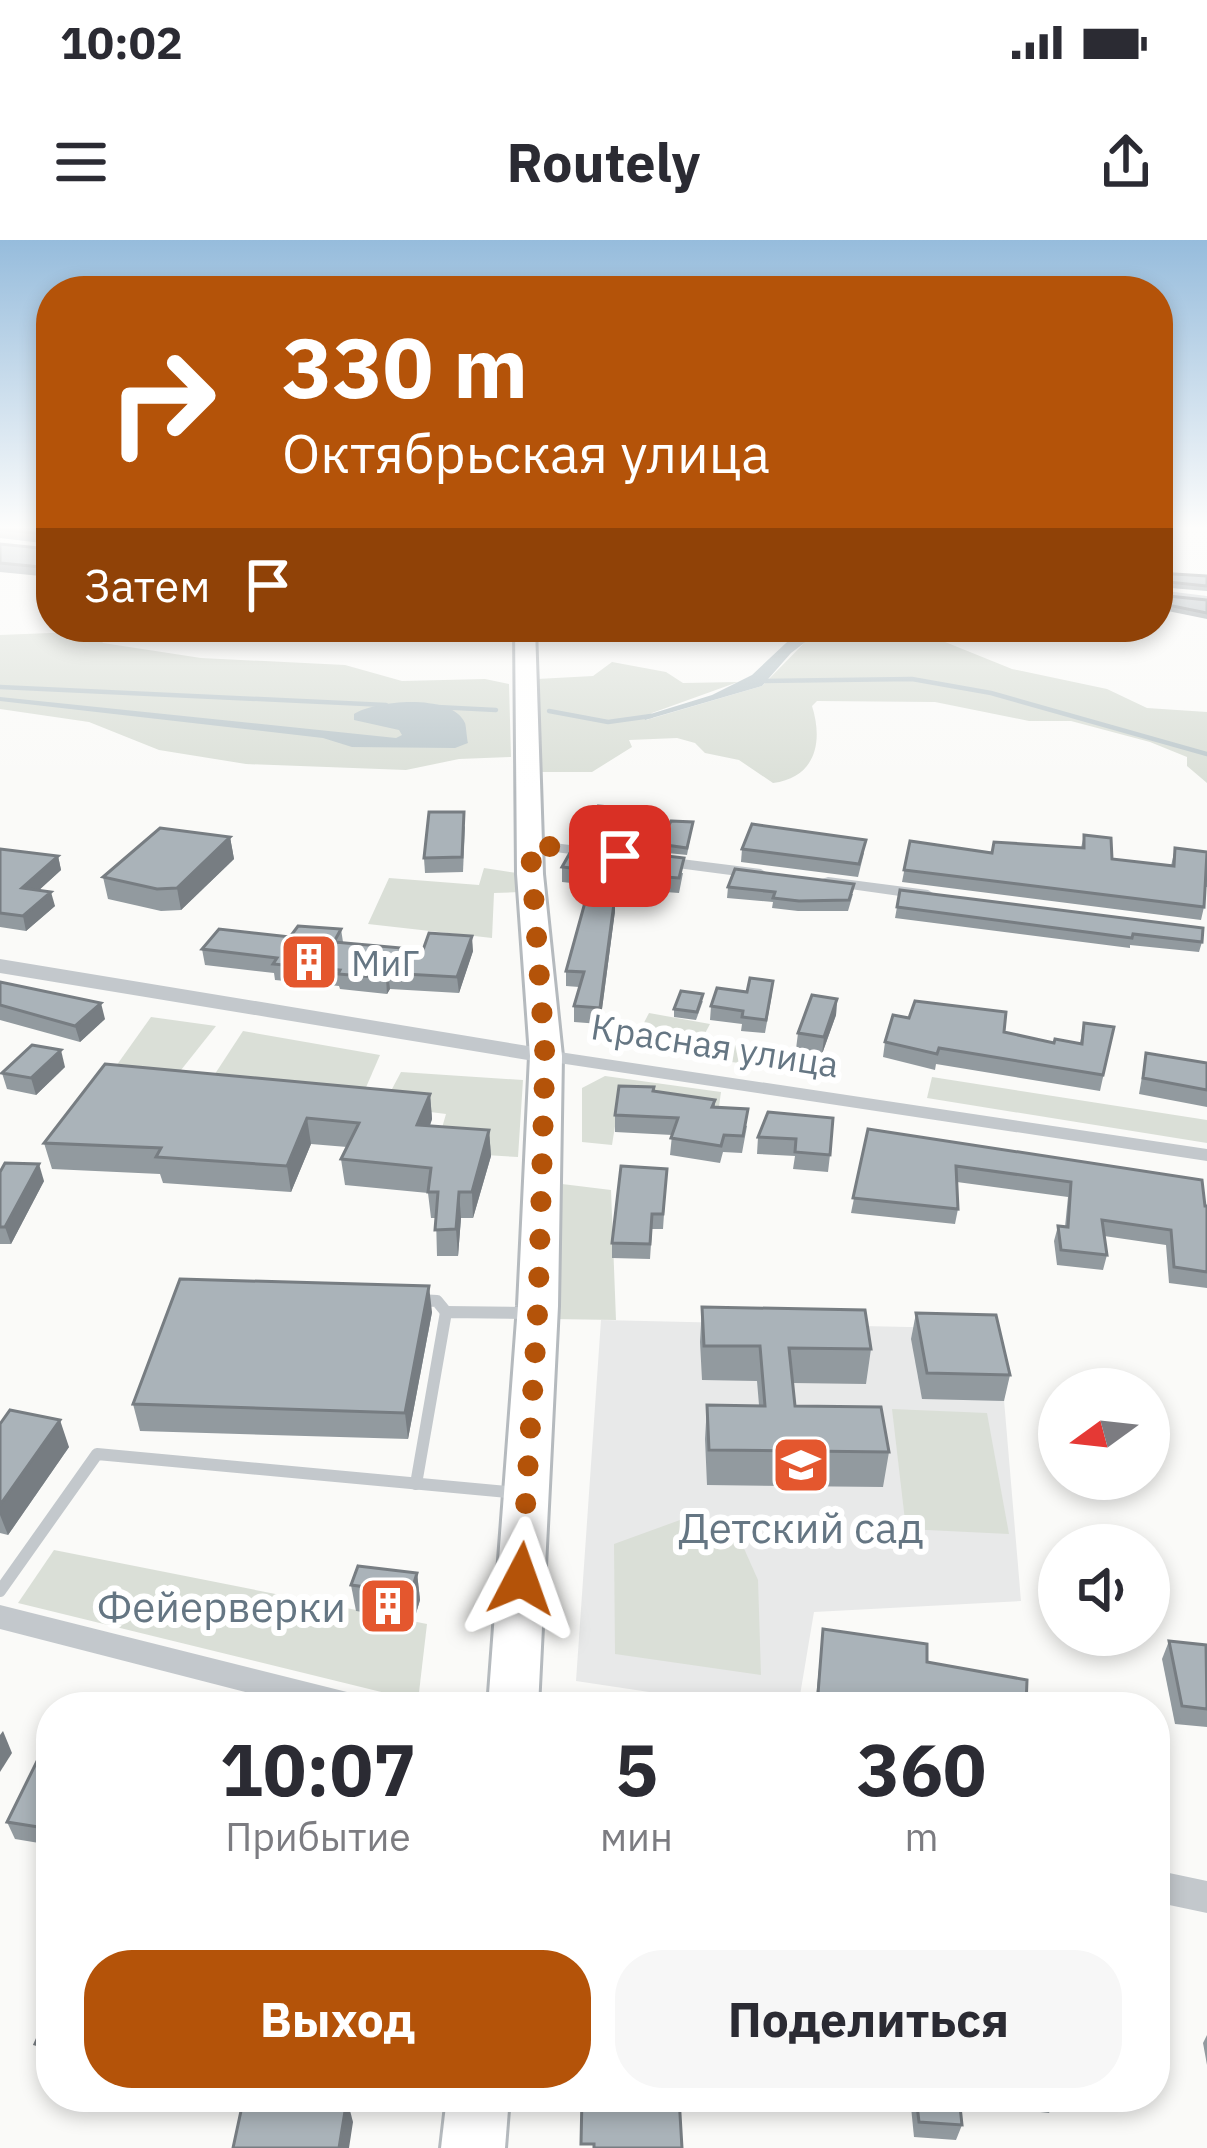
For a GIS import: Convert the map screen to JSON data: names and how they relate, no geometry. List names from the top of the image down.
{
  "streets": {
    "street": ["Красная улица"]
  },
  "places": {
    "building": ["МиГ", "Фейерверки"],
    "school or university": ["Детский сад"]
  },
  "north": "left",
  "page": {
    "status": "10:02",
    "header": "Routely",
    "turn": ["330 m", "Октябрьская улица"],
    "then": "Затем",
    "eta": [
      "10:07",
      "Прибытие",
      "5",
      "мин",
      "360",
      "m"
    ],
    "buttons": ["Выход", "Поделиться"]
  }
}
